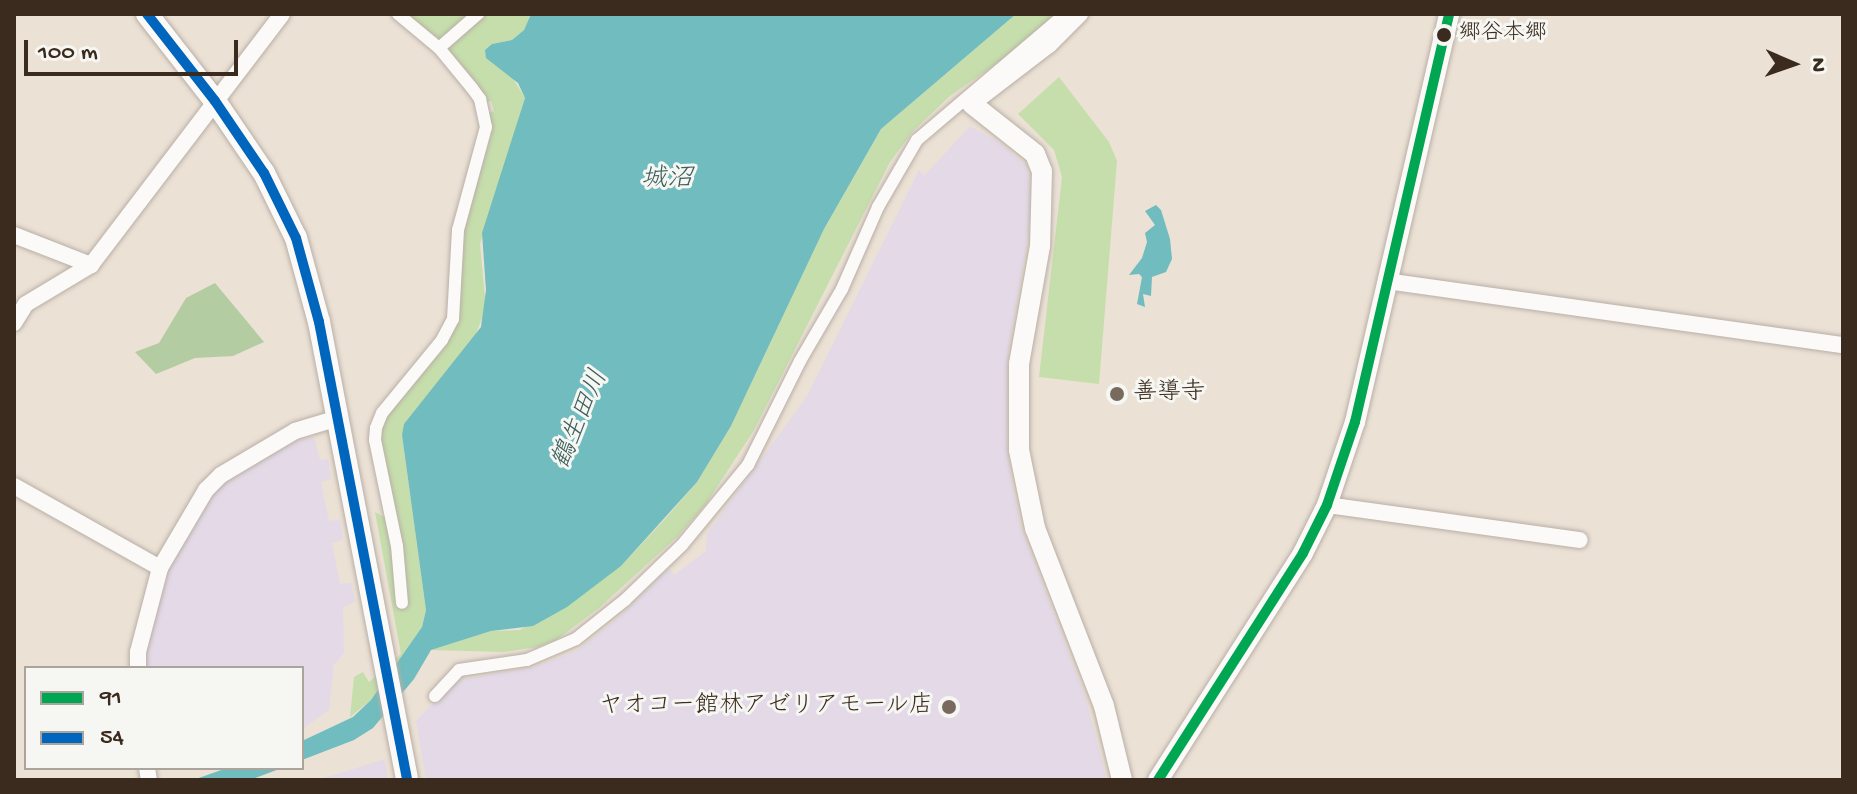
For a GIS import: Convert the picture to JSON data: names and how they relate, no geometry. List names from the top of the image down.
{
  "water": ["城沼", "鶴生田川"],
  "places": ["郷谷本郷", "善導寺", "ヤオコー館林アゼリアモール店"],
  "lines": ["transit line 91", "transit line 54"],
  "legend": ["91", "54"],
  "scale_bar": "100 m",
  "north": "right"
}
